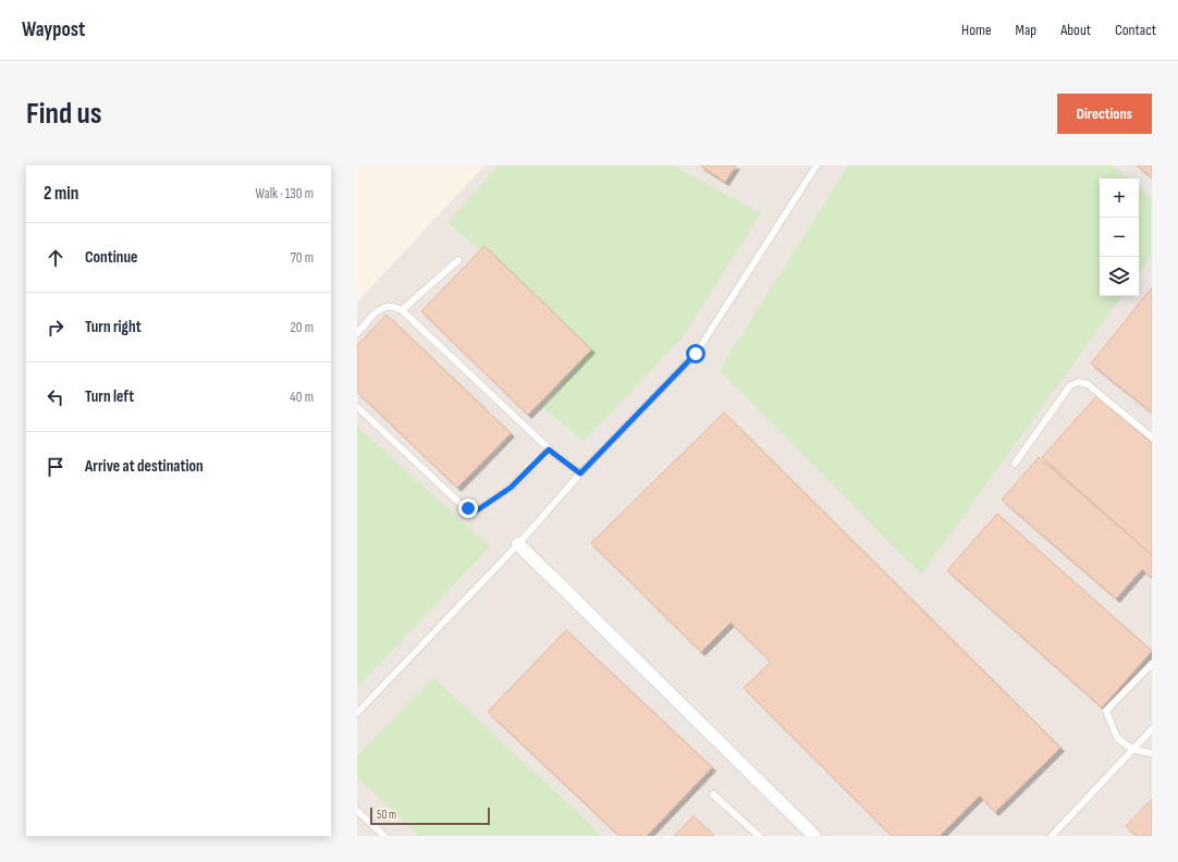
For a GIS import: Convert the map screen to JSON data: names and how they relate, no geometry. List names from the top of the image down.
{
  "scale_bar": "50 m",
  "page": {
    "header": "Waypost",
    "nav": [
      "Home",
      "Map",
      "About",
      "Contact"
    ],
    "buttons": "Directions",
    "title": "Find us",
    "heading": ["2 min", "Walk · 130 m"],
    "map_buttons": ["+", "−"],
    "list": [
      ["Continue", "70 m"],
      ["Turn right", "20 m"],
      ["Turn left", "40 m"],
      "Arrive at destination"
    ],
    "scale": "50 m"
  }
}
